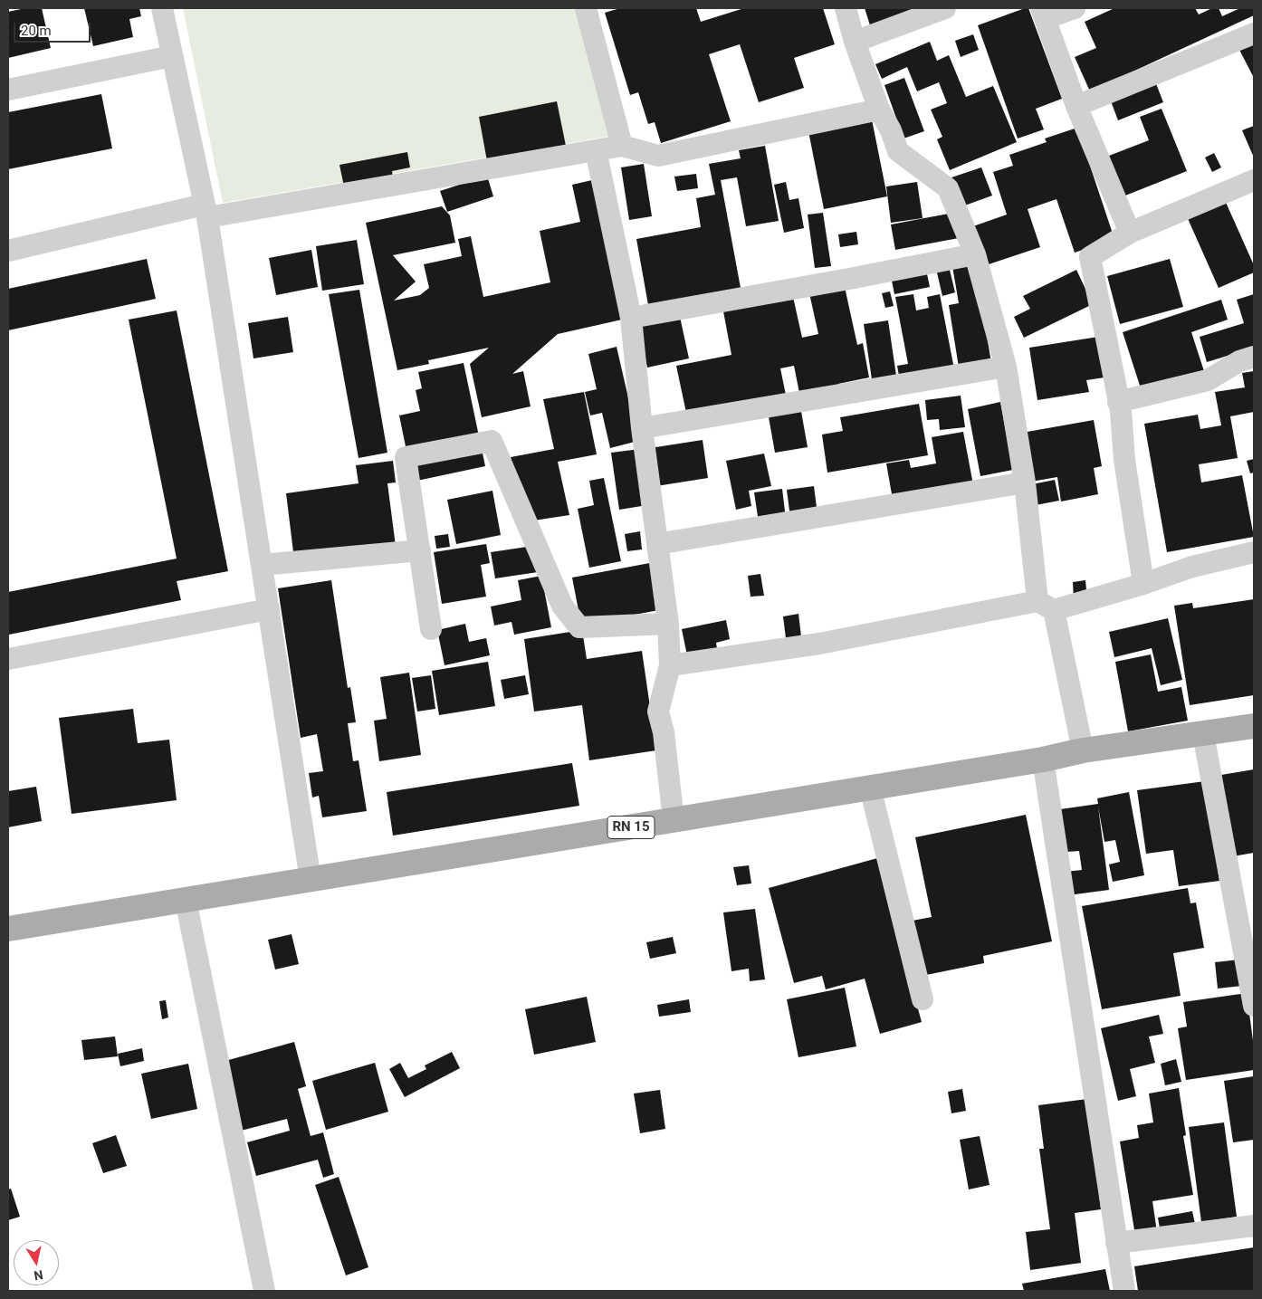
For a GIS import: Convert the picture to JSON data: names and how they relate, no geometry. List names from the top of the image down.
{
  "streets": {
    "main road": ["RN 15"]
  },
  "scale_bar": "20 m",
  "north": "bottom"
}
